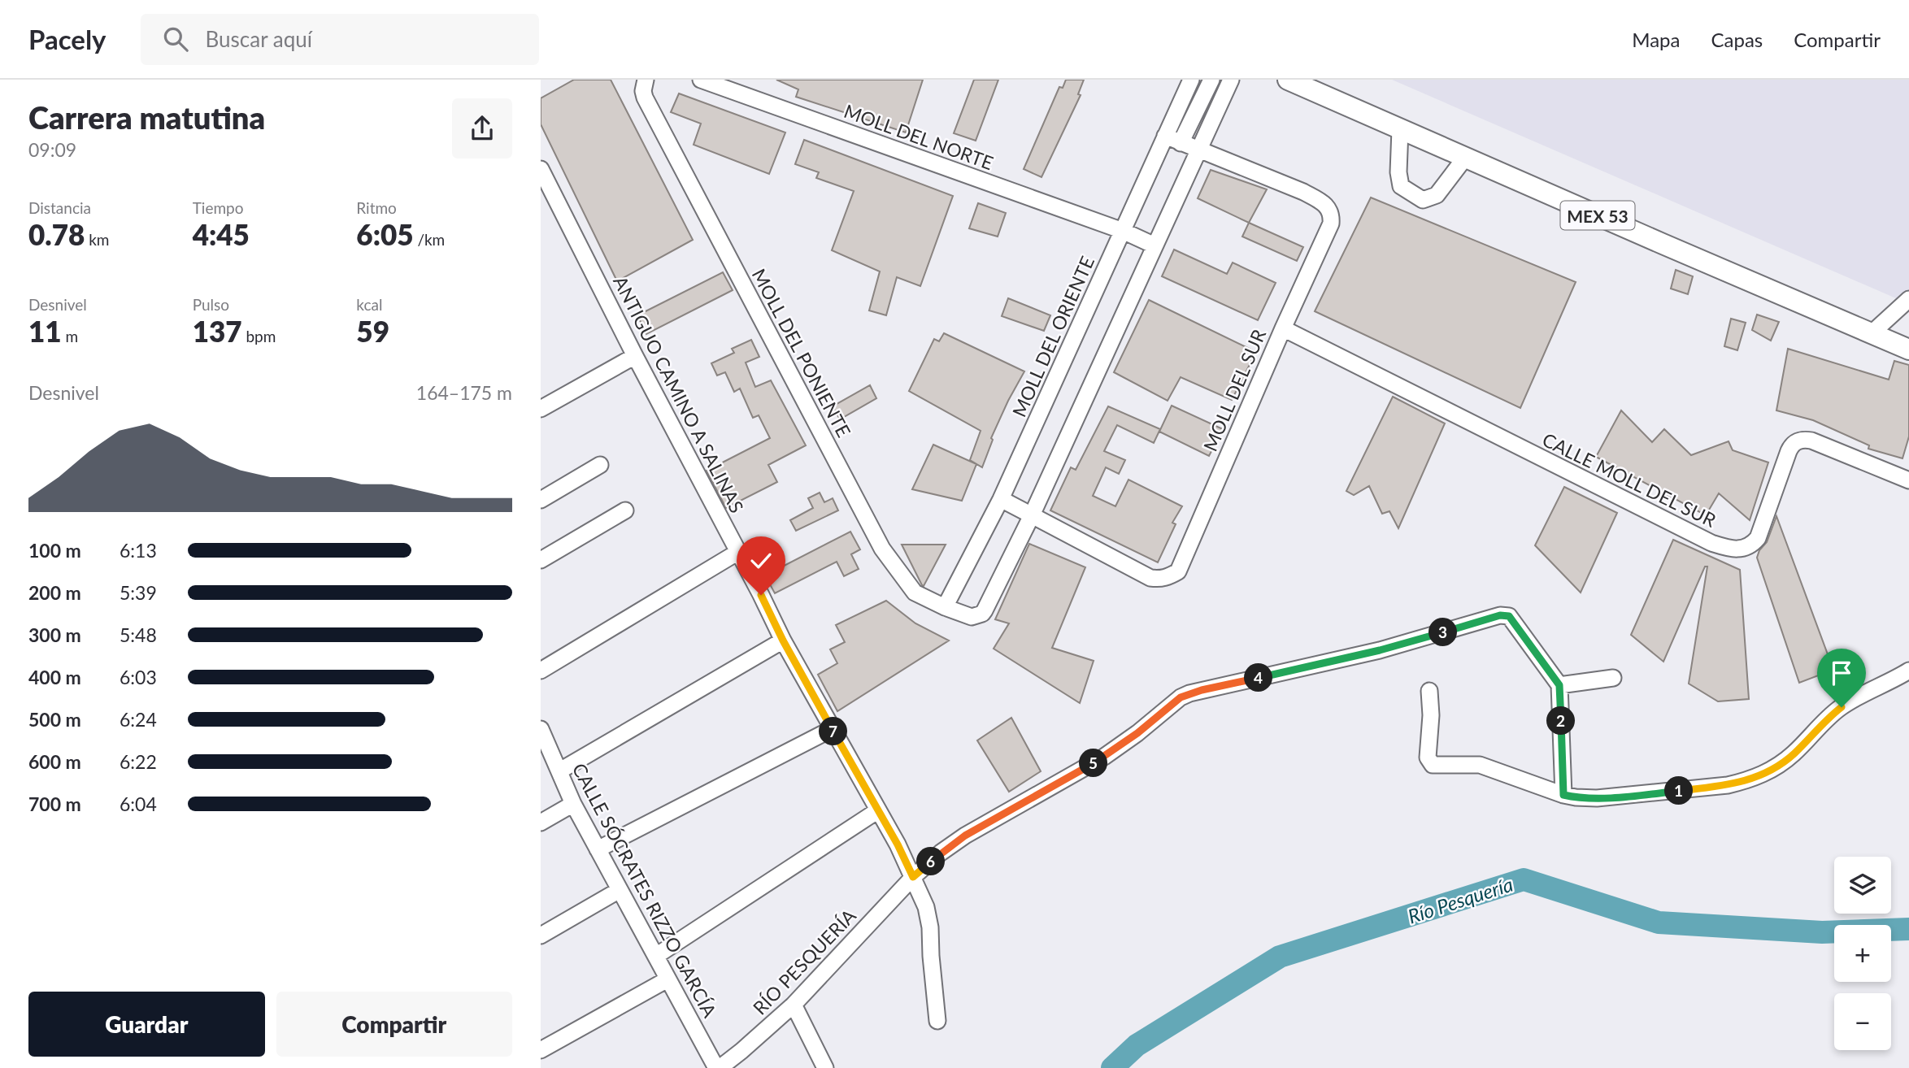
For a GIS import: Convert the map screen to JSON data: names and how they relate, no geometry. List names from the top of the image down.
{
  "streets": {
    "main road": ["MEX 53"],
    "street": [
      "MOLL DEL NORTE",
      "MOLL DEL ORIENTE",
      "MOLL DEL PONIENTE",
      "MOLL DEL SUR",
      "ANTIGUO CAMINO A SALINAS",
      "CALLE MOLL DEL SUR",
      "CALLE SÓCRATES RIZZO GARCÍA",
      "RÍO PESQUERÍA"
    ]
  },
  "crossings": [
    ["MOLL DEL NORTE", "MOLL DEL ORIENTE"],
    ["MOLL DEL NORTE", "MOLL DEL PONIENTE"],
    ["MOLL DEL ORIENTE", "MOLL DEL PONIENTE"],
    ["MOLL DEL ORIENTE", "MOLL DEL SUR"],
    ["MOLL DEL PONIENTE", "MOLL DEL SUR"],
    ["MOLL DEL SUR", "CALLE MOLL DEL SUR"],
    ["ANTIGUO CAMINO A SALINAS", "RÍO PESQUERÍA"],
    ["CALLE SÓCRATES RIZZO GARCÍA", "RÍO PESQUERÍA"]
  ],
  "water": ["Río Pesquería"],
  "page": {
    "header": "Pacely",
    "search": "Buscar aquí",
    "nav": ["Mapa", "Capas", "Compartir"],
    "heading": ["Carrera matutina", "09:09"],
    "stats": [
      ["Distancia", "0.78 km"],
      ["Tiempo", "4:45"],
      ["Ritmo", "6:05 /km"],
      ["Desnivel", "11 m"],
      ["Pulso", "137 bpm"],
      ["kcal", "59"]
    ],
    "chart": ["Desnivel", "164–175 m"],
    "list": [
      {
        "name": "100 m",
        "note": "6:13"
      },
      {
        "name": "200 m",
        "note": "5:39"
      },
      {
        "name": "300 m",
        "note": "5:48"
      },
      {
        "name": "400 m",
        "note": "6:03"
      },
      {
        "name": "500 m",
        "note": "6:24"
      },
      {
        "name": "600 m",
        "note": "6:22"
      },
      {
        "name": "700 m",
        "note": "6:04"
      }
    ],
    "pins": [
      "3",
      "4",
      "2",
      "7",
      "5",
      "1",
      "6"
    ],
    "map_buttons": ["+", "−"],
    "buttons": ["Guardar", "Compartir"]
  }
}
